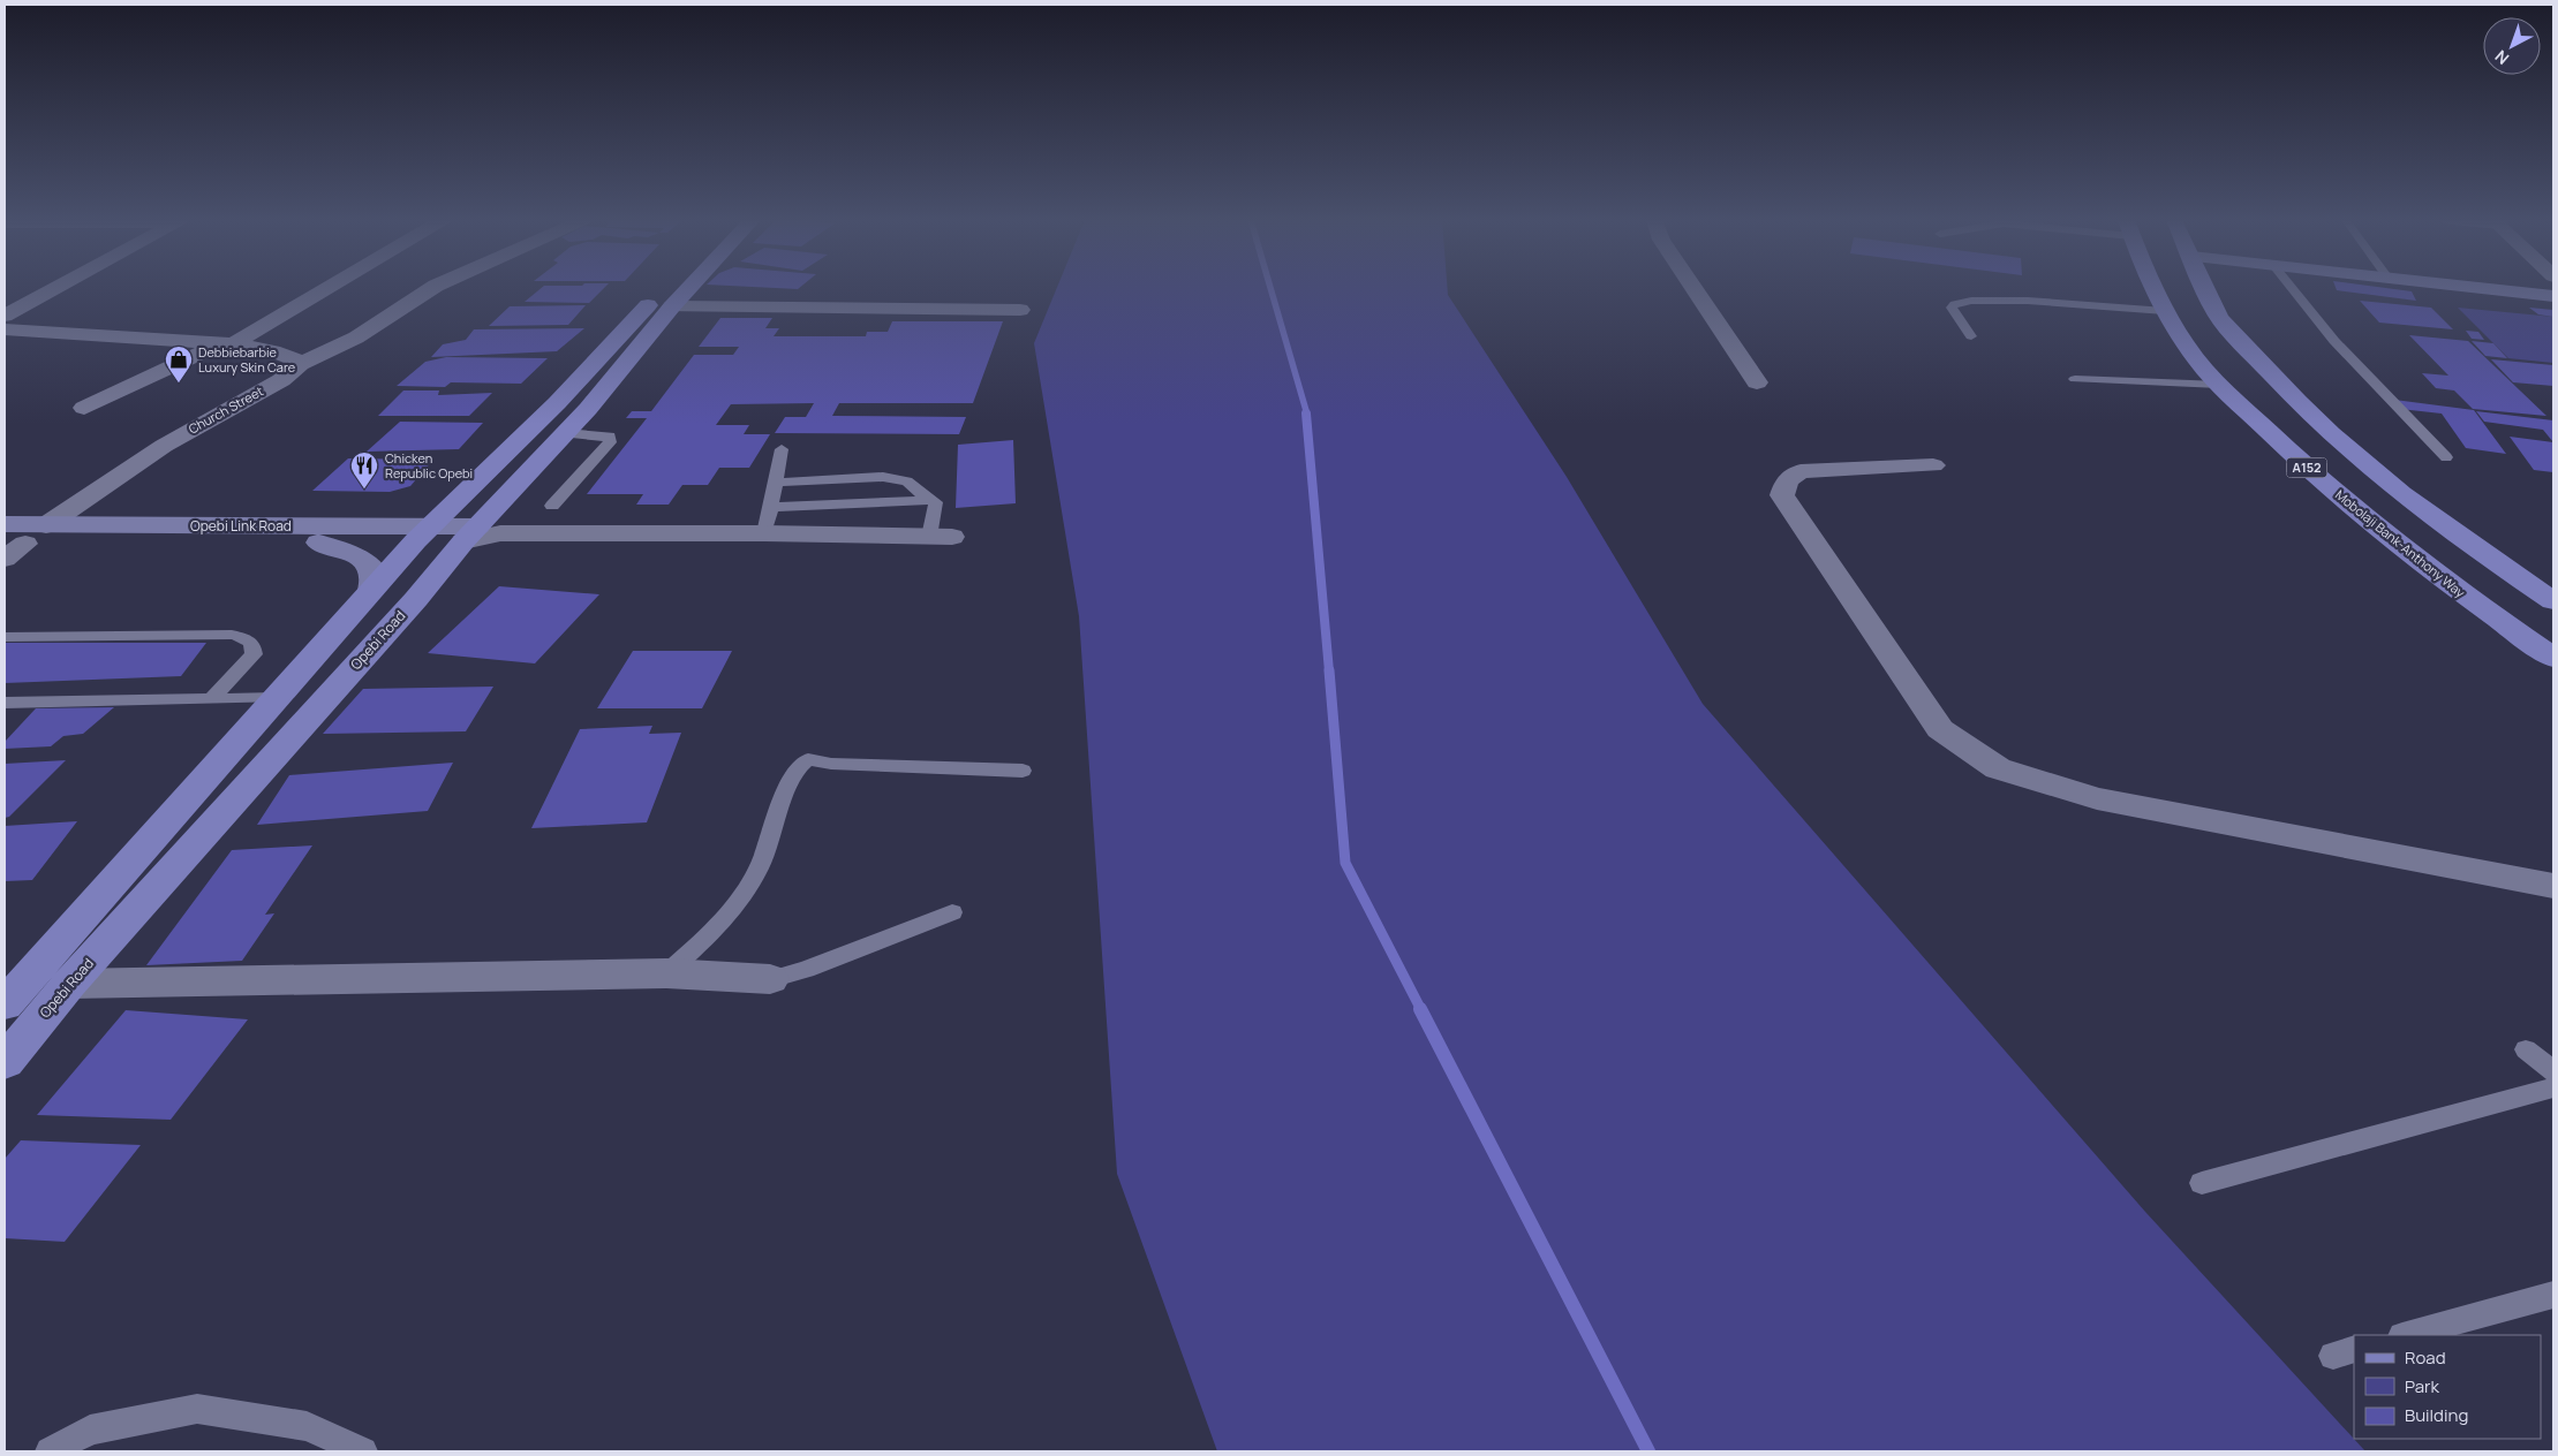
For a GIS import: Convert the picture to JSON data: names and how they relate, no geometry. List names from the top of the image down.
{
  "streets": {
    "main road": [
      "A152",
      "Opebi Link Road",
      "Mobolaji Bank-Anthony Way",
      "Opebi Road"
    ],
    "street": ["Church Street"]
  },
  "crossings": [
    ["Church Street", "Opebi Link Road"],
    ["Opebi Link Road", "Opebi Road"]
  ],
  "places": {
    "shop": ["Debbiebarbie Luxury Skin Care"],
    "restaurant": ["Chicken Republic Opebi"]
  },
  "legend": ["Road", "Park", "Building"],
  "north": "bottom left"
}
